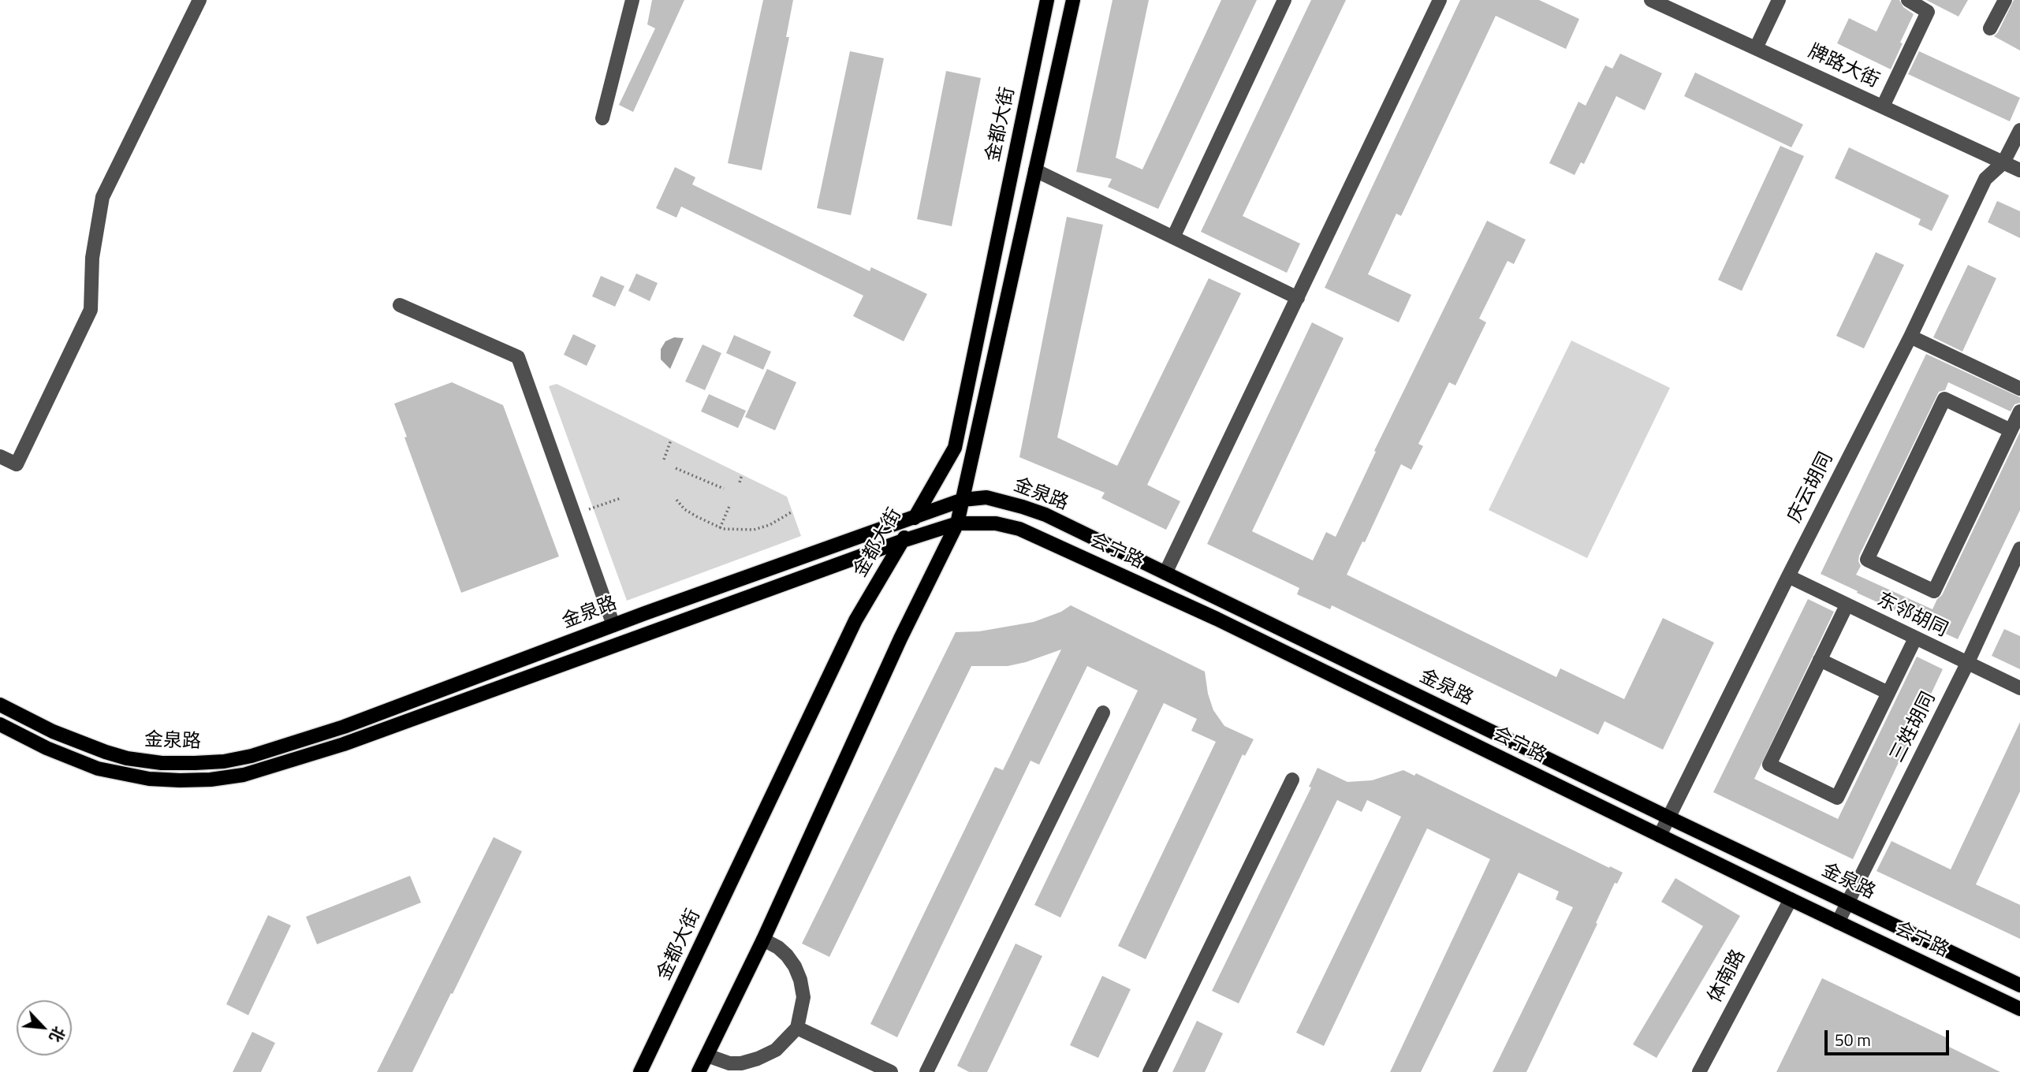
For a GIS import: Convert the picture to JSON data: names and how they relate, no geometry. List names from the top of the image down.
{
  "streets": {
    "main road": ["金都大街", "金泉路", "会宁路"],
    "street": [
      "牌路大街",
      "庆云胡同",
      "东邻胡同",
      "三姓胡同",
      "体南路"
    ]
  },
  "crossings": [
    ["牌路大街", "庆云胡同"],
    ["金都大街", "金泉路"],
    ["金都大街", "会宁路"],
    ["庆云胡同", "金泉路"],
    ["庆云胡同", "会宁路"],
    ["庆云胡同", "东邻胡同"],
    ["金泉路", "会宁路"],
    ["金泉路", "三姓胡同"],
    ["会宁路", "三姓胡同"],
    ["会宁路", "体南路"],
    ["东邻胡同", "三姓胡同"]
  ],
  "scale_bar": "50 m",
  "north": "bottom right"
}
